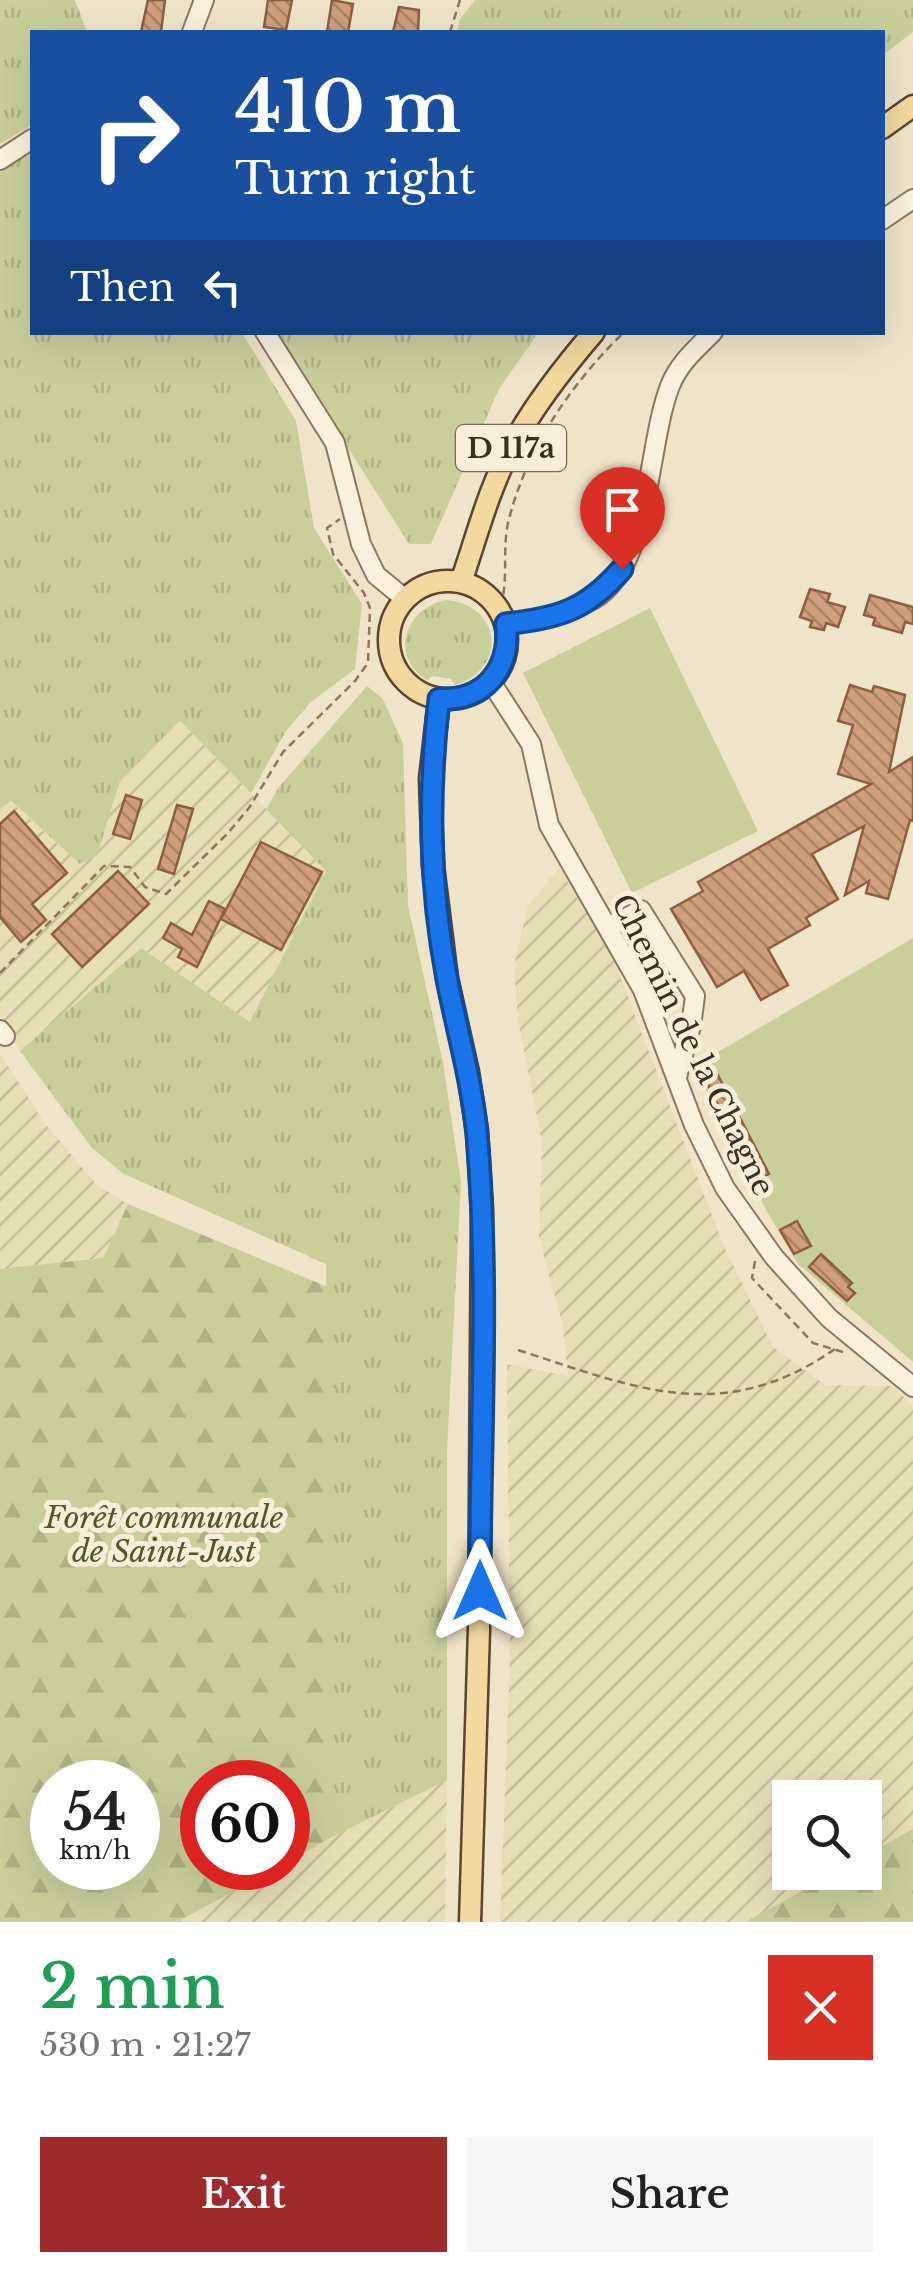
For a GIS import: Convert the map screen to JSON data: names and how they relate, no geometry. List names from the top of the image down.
{
  "streets": {
    "main road": ["D 117a"],
    "street": ["Chemin de la Chagne"]
  },
  "crossings": [
    ["D 117a", "Chemin de la Chagne"]
  ],
  "parks": ["Forêt communale de Saint-Just"],
  "page": {
    "turn": ["410 m", "Turn right"],
    "then": "Then",
    "speed": "54 km/h",
    "limit": "60",
    "heading": ["2 min", "530 m · 21:27"],
    "buttons": ["Exit", "Share"]
  }
}
